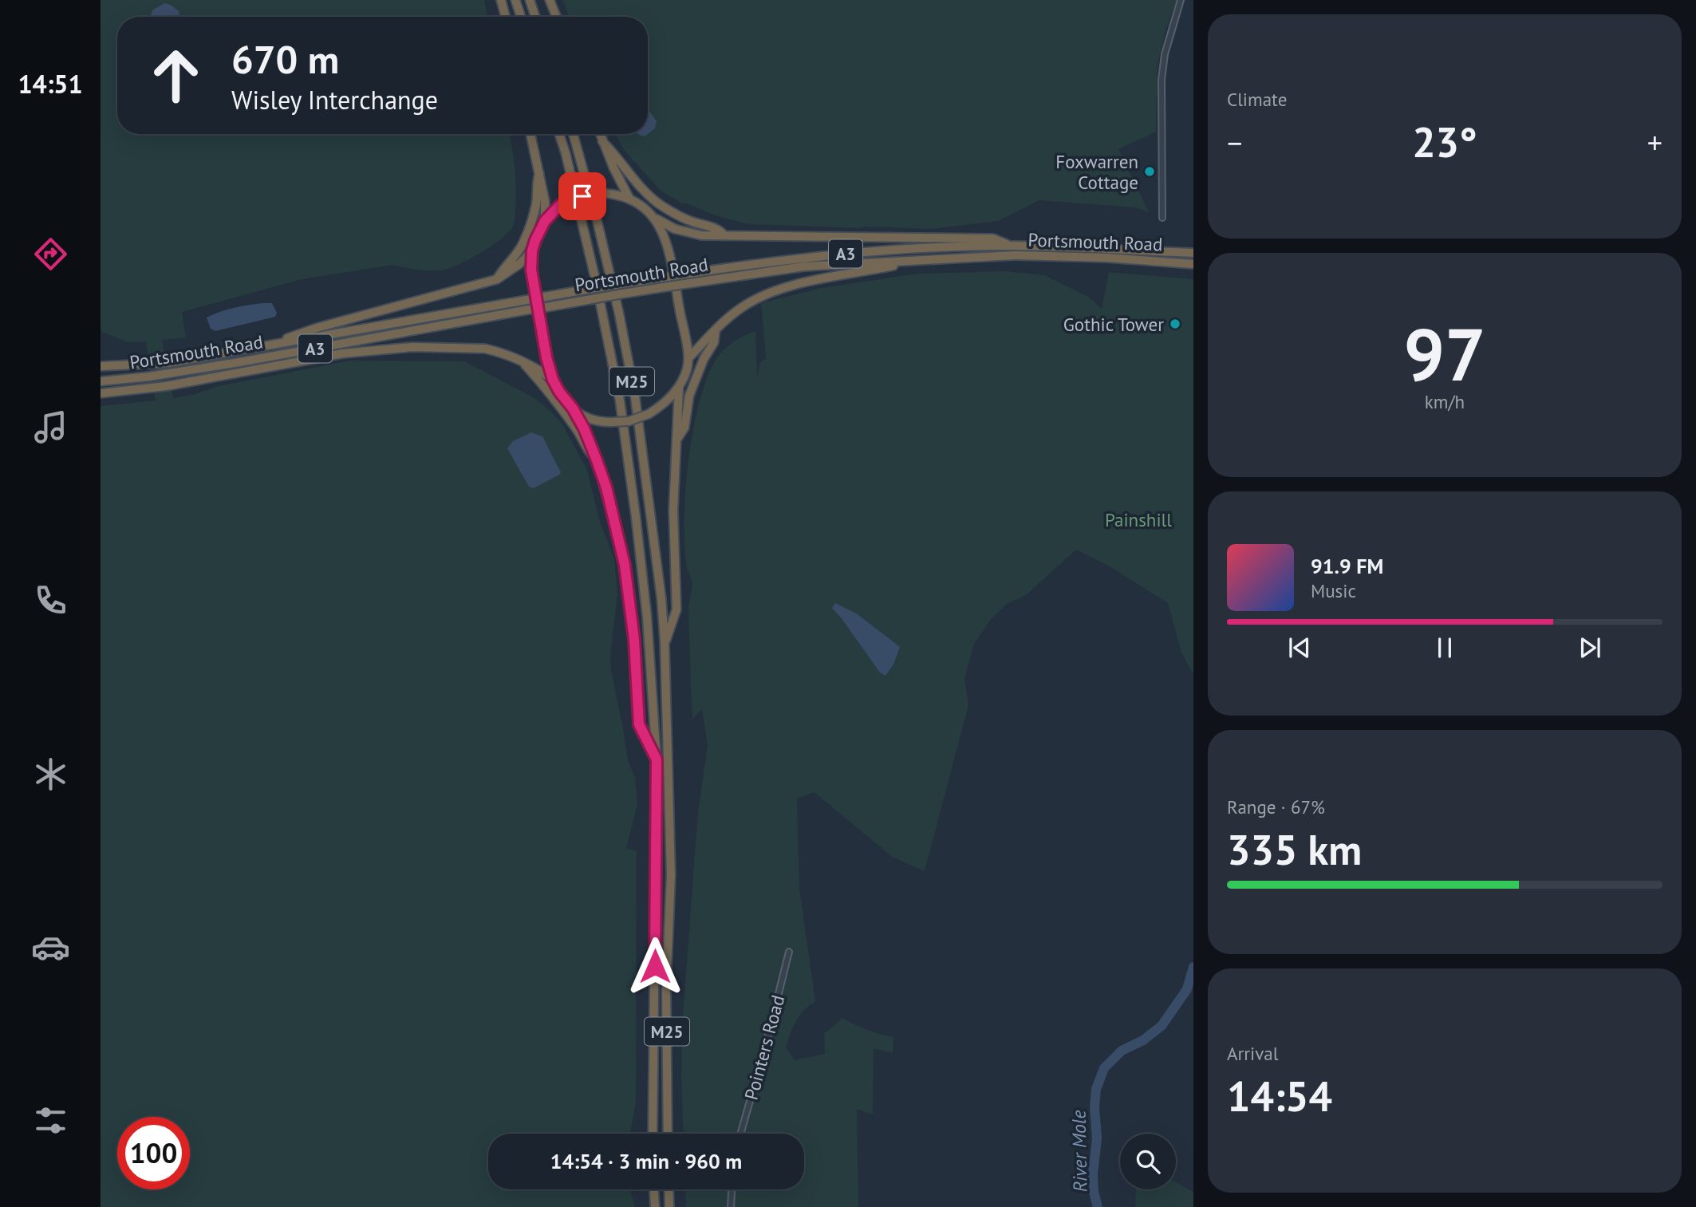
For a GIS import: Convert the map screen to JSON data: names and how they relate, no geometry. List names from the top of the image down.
{
  "streets": {
    "highway": ["Portsmouth Road", "A3", "M25"],
    "street": ["Pointers Road"]
  },
  "crossings": [
    ["Portsmouth Road", "A3"],
    ["A3", "M25"]
  ],
  "water": ["River Mole"],
  "parks": ["Painshill"],
  "places": ["Foxwarren Cottage", "Gothic Tower"],
  "page": {
    "tabs": "14:51",
    "tile": [
      "Climate",
      ["97", "km/h"],
      ["Range · 67%", "335 km"],
      ["Arrival", "14:54"]
    ],
    "turn": ["670 m", "Wisley Interchange"],
    "heat": ["−", "23°", "+"],
    "song": ["91.9 FM", "Music"],
    "limit": "100",
    "trip": "14:54 · 3 min · 960 m"
  }
}
